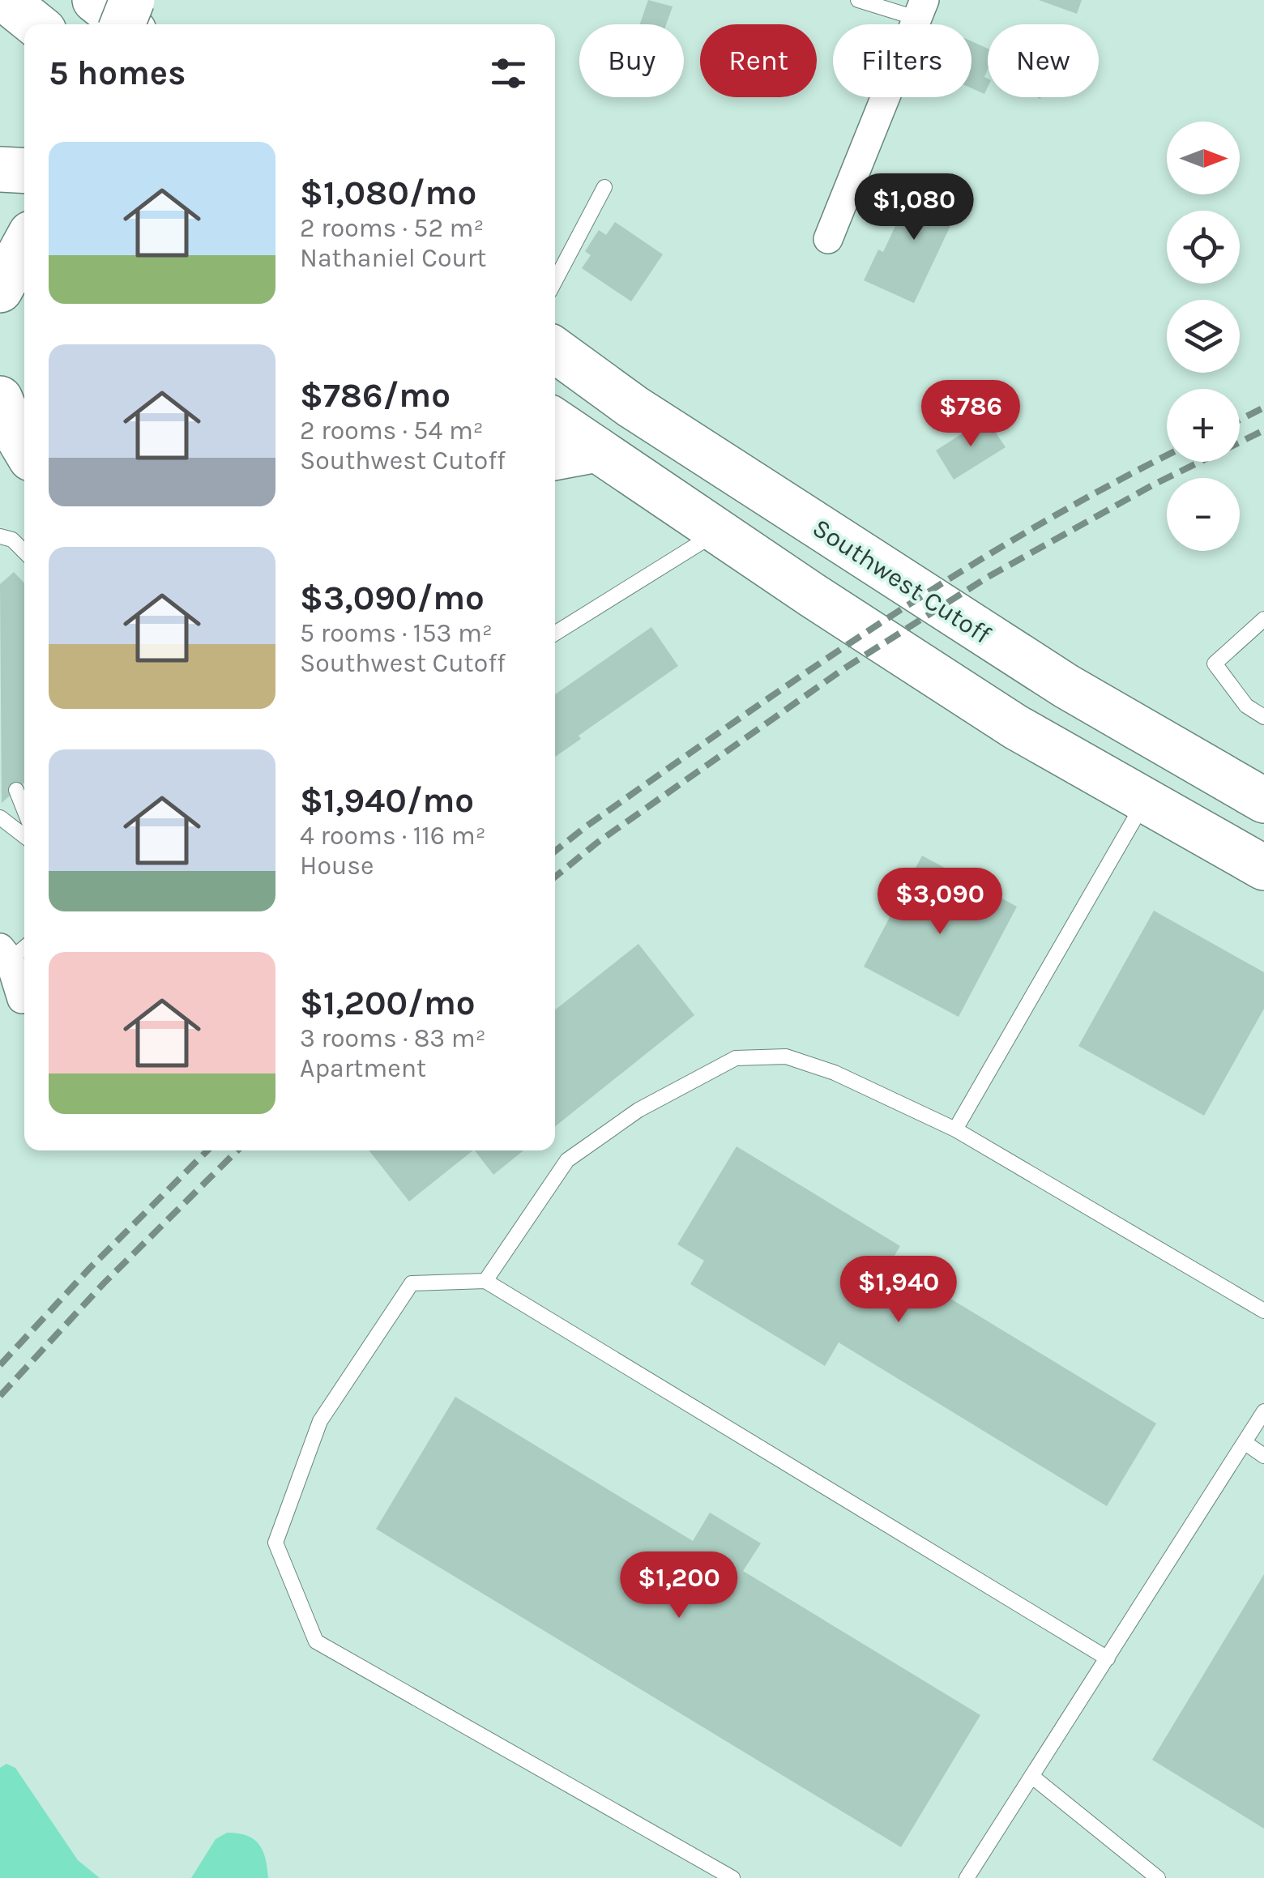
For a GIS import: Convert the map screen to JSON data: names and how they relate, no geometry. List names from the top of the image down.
{
  "streets": {
    "main road": ["Southwest Cutoff"]
  },
  "north": "right",
  "page": {
    "chip": [
      "Buy",
      "Rent",
      "Filters",
      "New"
    ],
    "heading": "5 homes",
    "map_buttons": ["+", "−"],
    "list": [
      {
        "name": "$1,080/mo",
        "note": "2 rooms · 52 m² · Nathaniel Court"
      },
      {
        "name": "$786/mo",
        "note": "2 rooms · 54 m² · Southwest Cutoff"
      },
      {
        "name": "$3,090/mo",
        "note": "5 rooms · 153 m² · Southwest Cutoff"
      },
      {
        "name": "$1,940/mo",
        "note": "4 rooms · 116 m² · House"
      },
      {
        "name": "$1,200/mo",
        "note": "3 rooms · 83 m² · Apartment"
      }
    ],
    "price": [
      "$1,080",
      "$786",
      "$3,090",
      "$1,940",
      "$1,200"
    ]
  }
}
